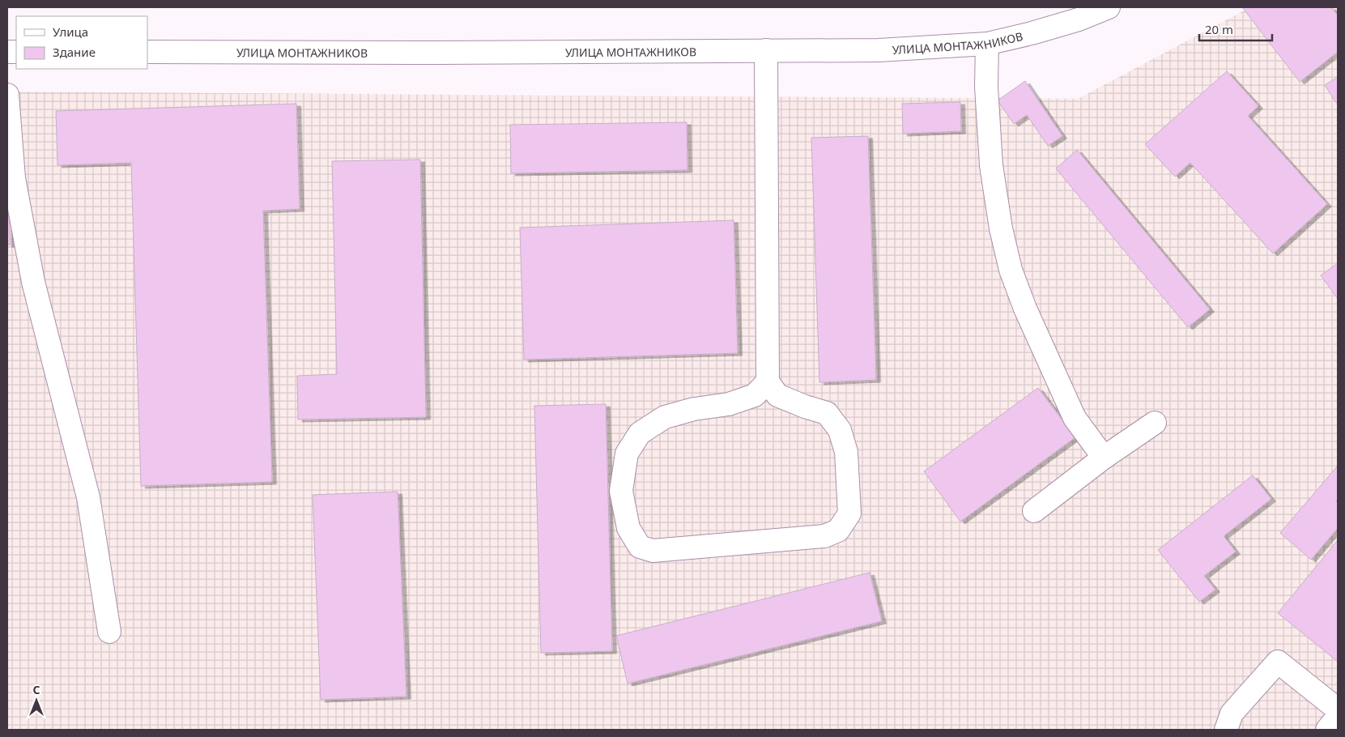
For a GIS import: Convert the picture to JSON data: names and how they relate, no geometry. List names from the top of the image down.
{
  "streets": {
    "main road": ["УЛИЦА МОНТАЖНИКОВ"]
  },
  "legend": ["Улица", "Здание"],
  "scale_bar": "20 m",
  "north": "top"
}
